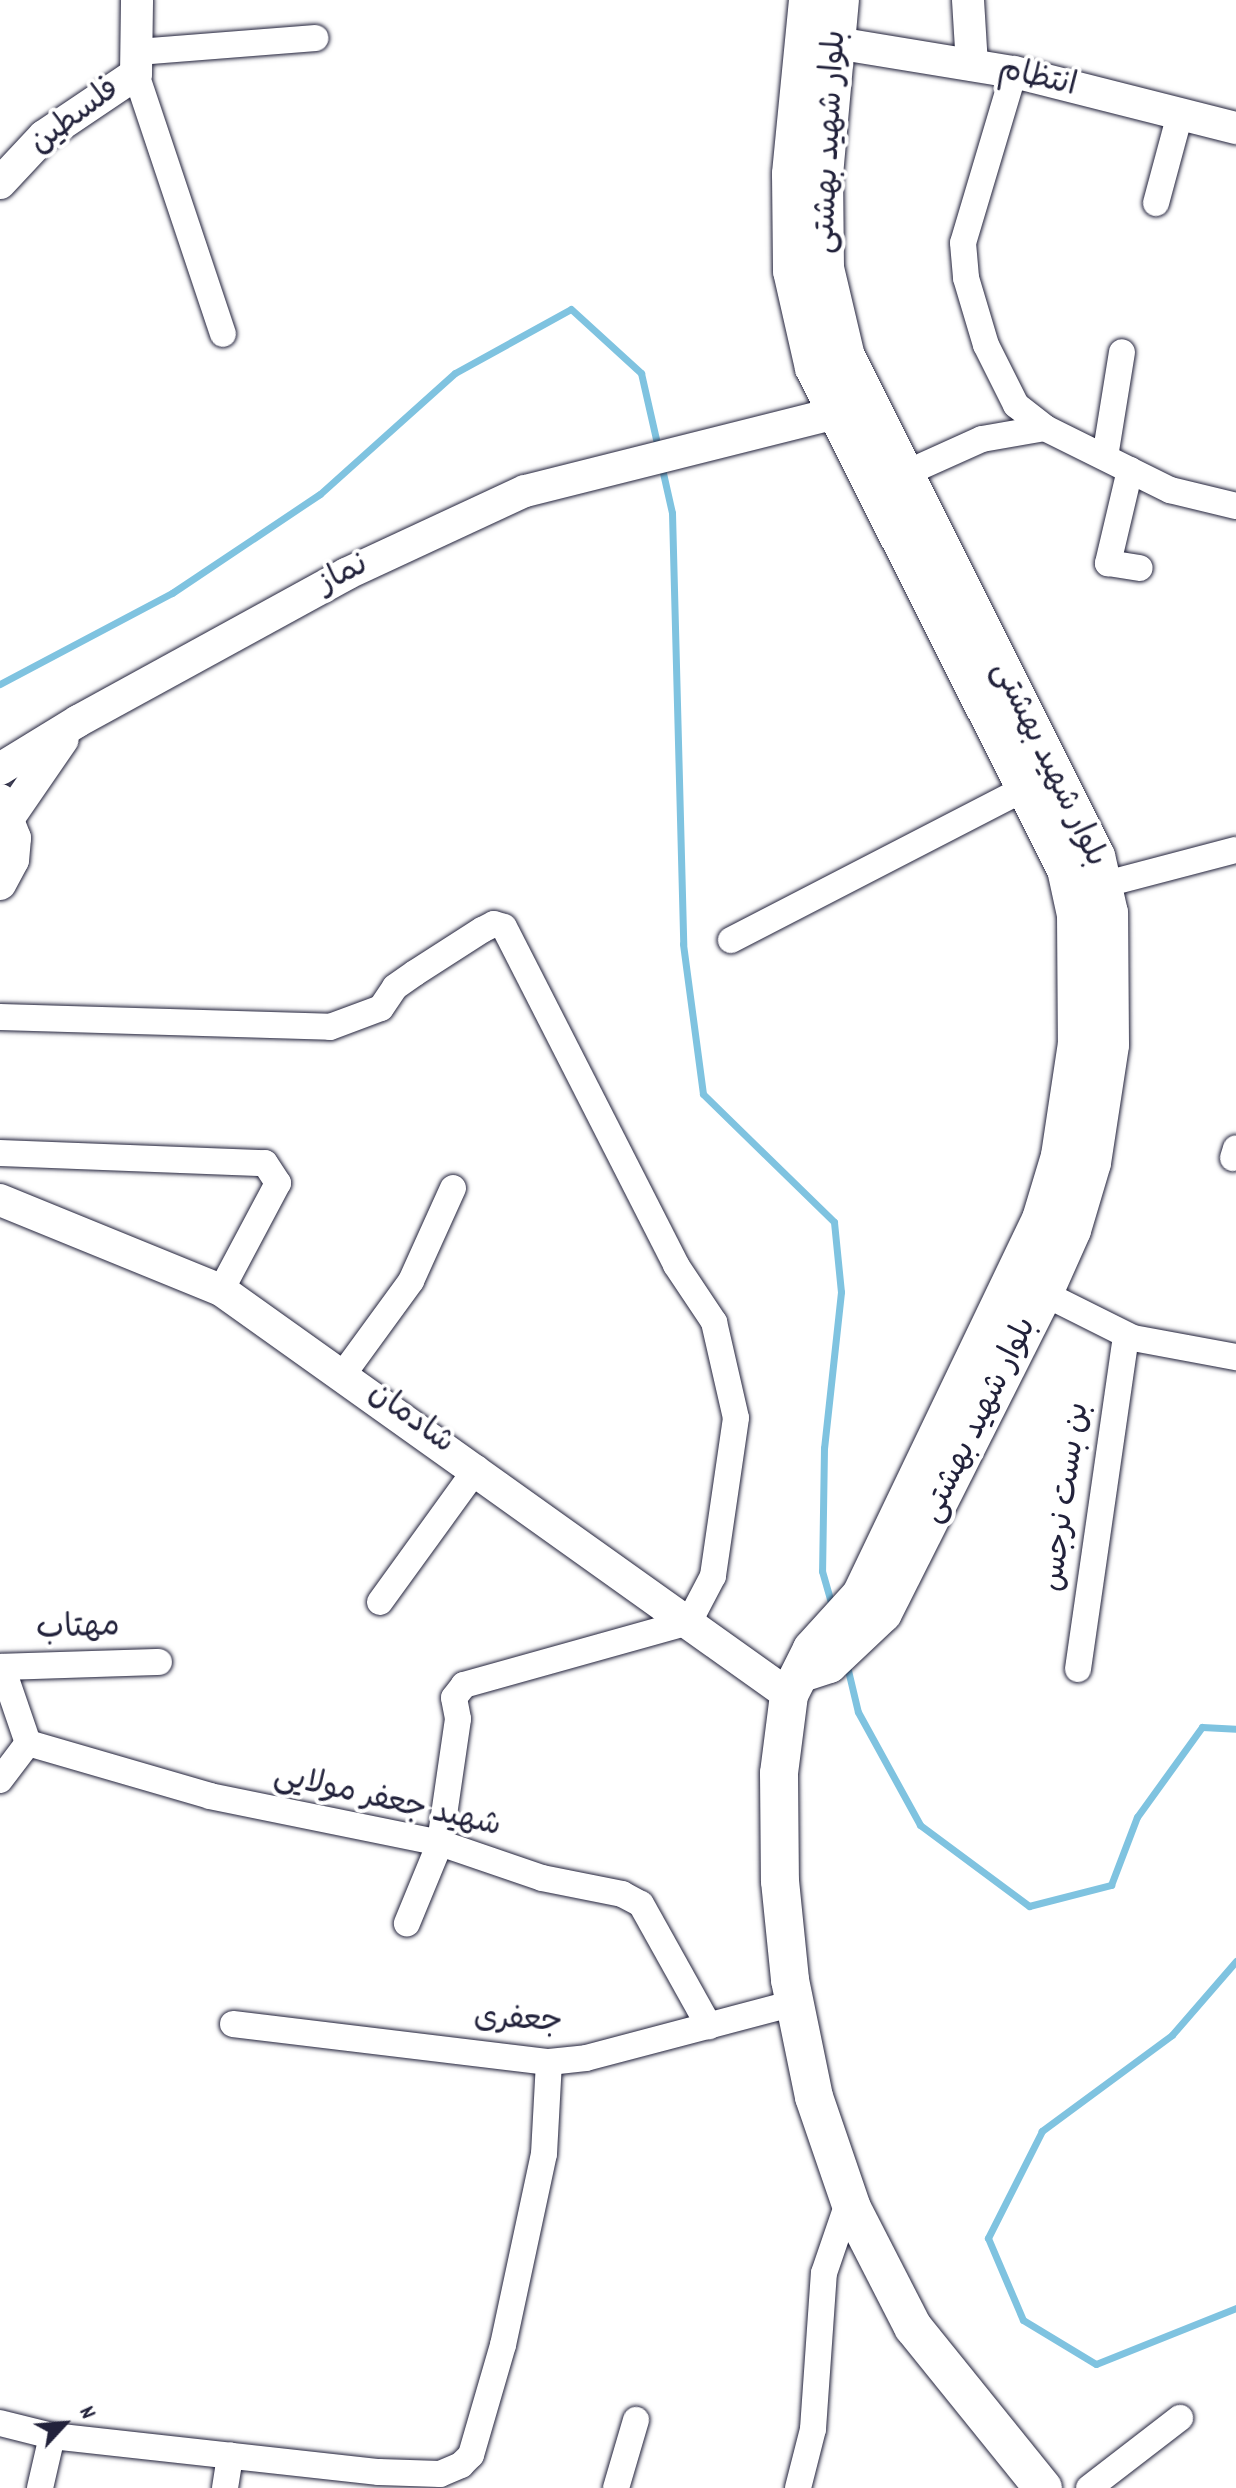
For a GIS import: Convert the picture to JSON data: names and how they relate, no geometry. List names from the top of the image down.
{
  "streets": {
    "main road": ["بلوار شهید بهشتی"],
    "street": [
      "انتظام",
      "فلسطین",
      "نماز",
      "شادمان",
      "بن بست نرجس",
      "مهتاب",
      "شهید جعفر مولایی",
      "جعفری"
    ]
  },
  "crossings": [
    ["انتظام", "بلوار شهید بهشتی"],
    ["بلوار شهید بهشتی", "نماز"],
    ["بلوار شهید بهشتی", "شادمان"],
    ["شهید جعفر مولایی", "جعفری"]
  ],
  "north": "top right"
}
